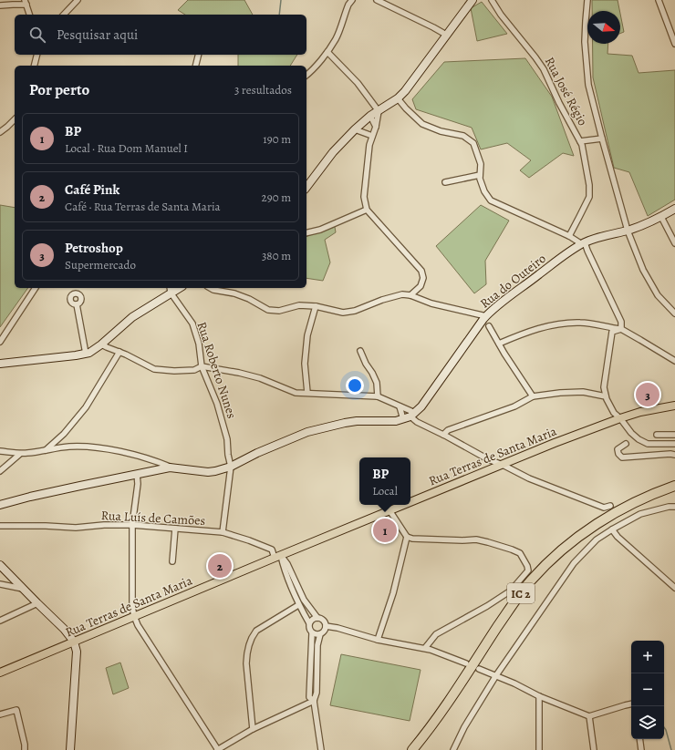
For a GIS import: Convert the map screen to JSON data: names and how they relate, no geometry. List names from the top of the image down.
{
  "streets": {
    "highway": ["IC 2"],
    "main road": ["Rua Terras de Santa Maria"],
    "street": [
      "Rua José Régio",
      "Rua do Outeiro",
      "Rua Roberto Nunes",
      "Rua Luís de Camões"
    ]
  },
  "crossings": [
    ["Rua Roberto Nunes", "Rua Luís de Camões"],
    ["Rua Terras de Santa Maria", "Rua Luís de Camões"]
  ],
  "north": "right",
  "page": {
    "search": "Pesquisar aqui",
    "heading": ["Por perto", "3 resultados"],
    "list": [
      {
        "mark": "1",
        "name": "BP",
        "note": "Local · Rua Dom Manuel I",
        "value": "190 m"
      },
      {
        "mark": "2",
        "name": "Café Pink",
        "note": "Café · Rua Terras de Santa Maria",
        "value": "290 m"
      },
      {
        "mark": "3",
        "name": "Petroshop",
        "note": "Supermercado",
        "value": "380 m"
      }
    ],
    "pins": ["3", "1", "2"],
    "popup": ["BP", "Local"],
    "map_buttons": ["+", "−"]
  }
}
